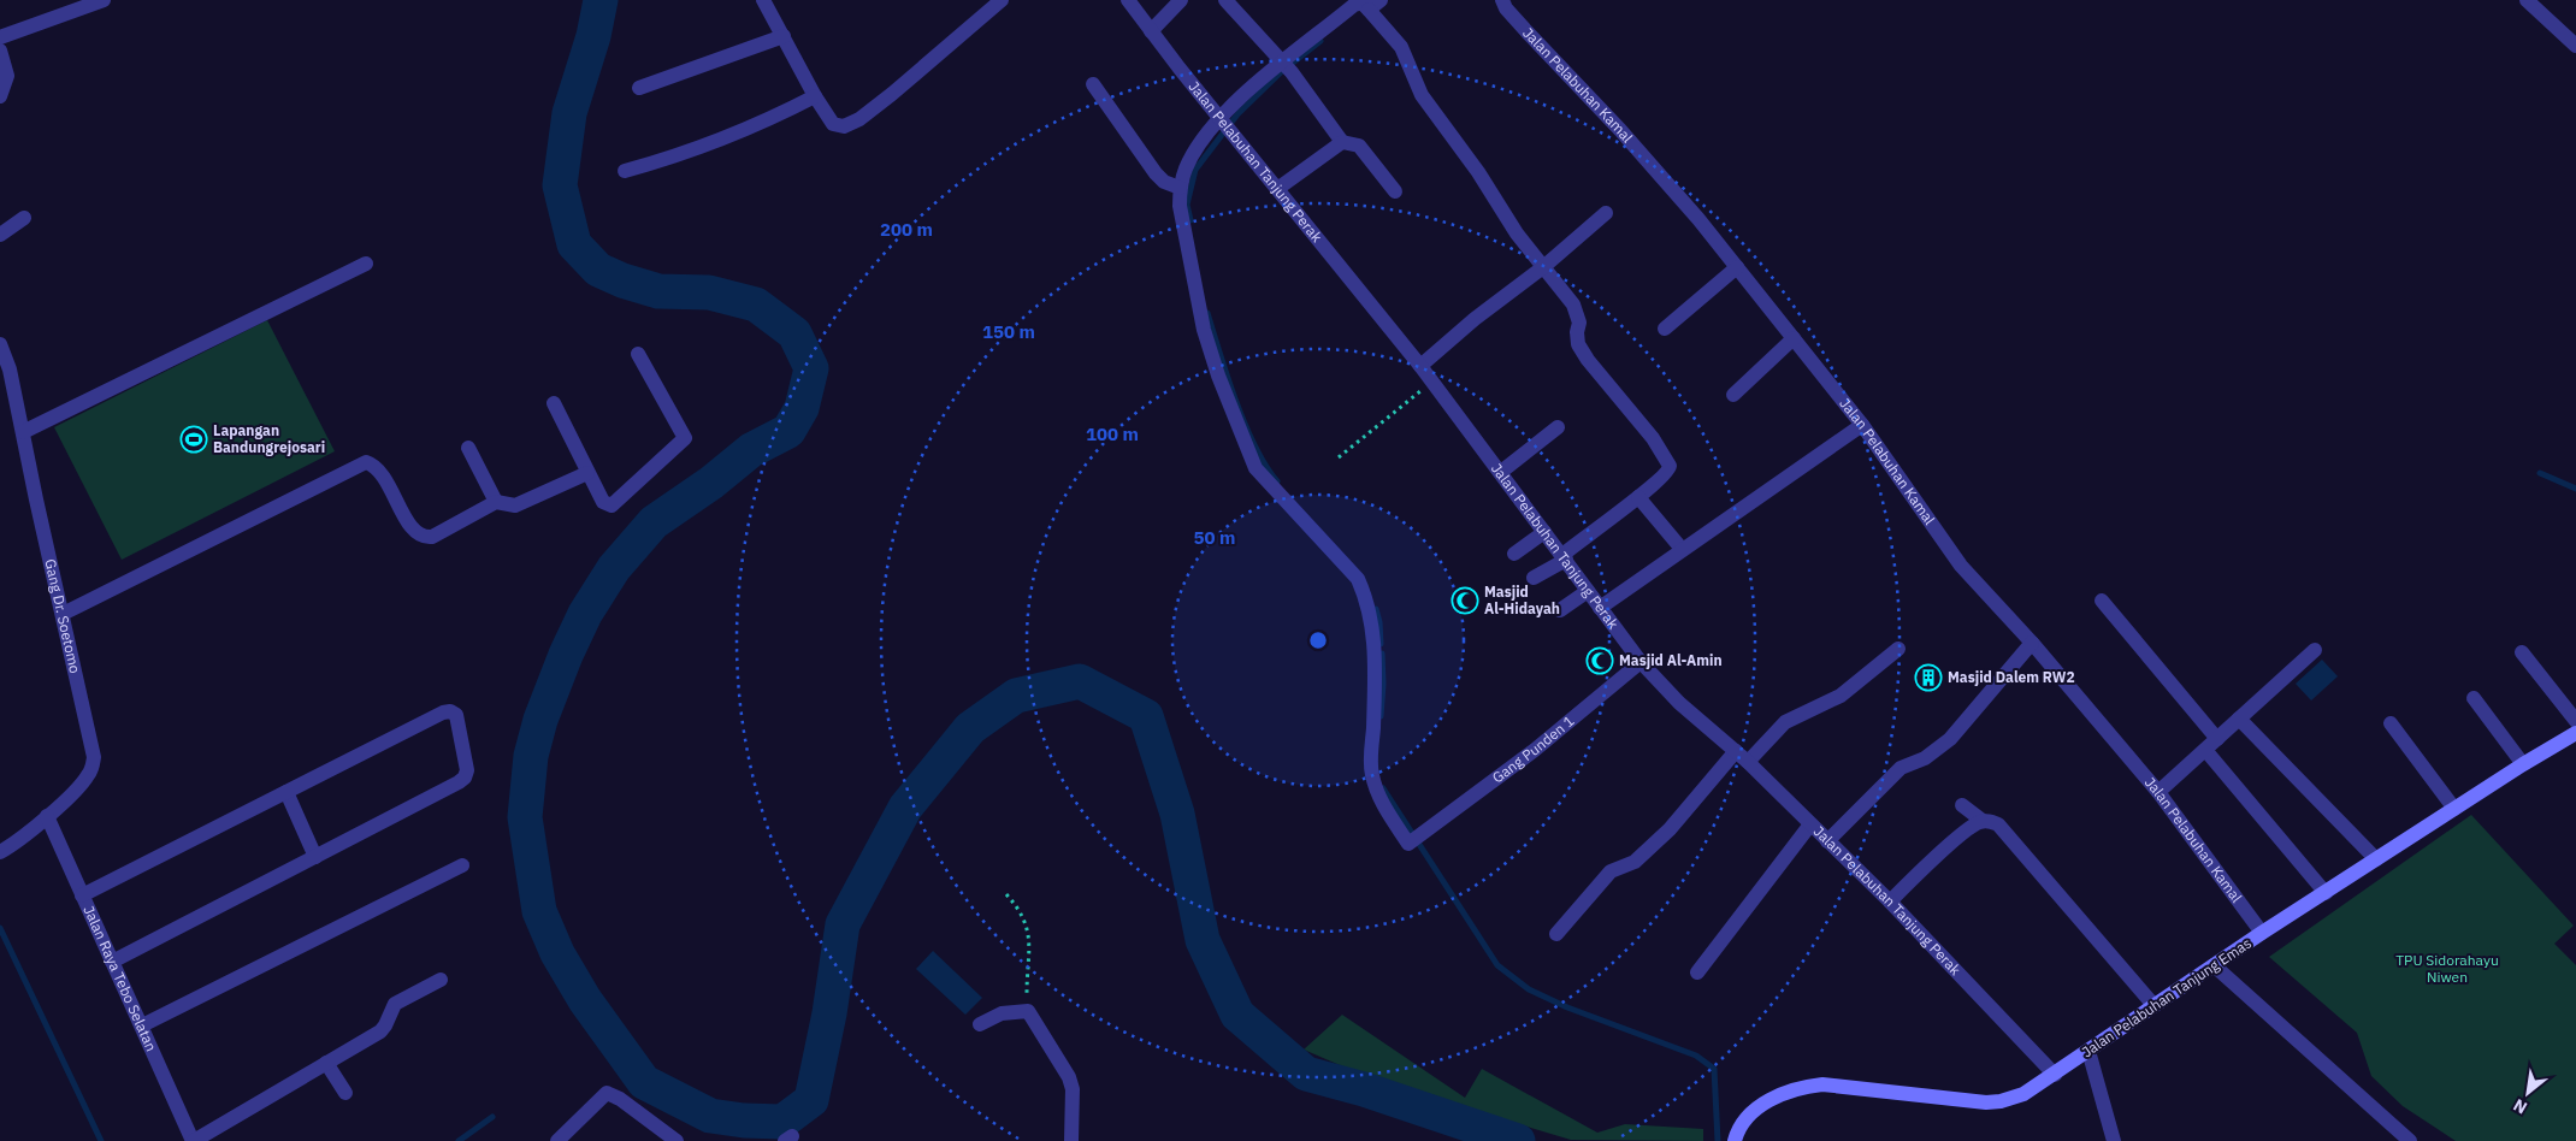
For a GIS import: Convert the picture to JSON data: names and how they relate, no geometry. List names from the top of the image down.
{
  "streets": {
    "main road": ["Jalan Pelabuhan Tanjung Emas"],
    "street": [
      "Jalan Pelabuhan Kamal",
      "Jalan Pelabuhan Tanjung Perak",
      "Gang Dr. Soetomo",
      "Gang Punden 1",
      "Jalan Raya Tebo Selatan"
    ]
  },
  "crossings": [
    ["Jalan Pelabuhan Kamal", "Jalan Pelabuhan Tanjung Emas"],
    ["Jalan Pelabuhan Tanjung Perak", "Gang Punden 1"],
    ["Jalan Pelabuhan Tanjung Perak", "Jalan Pelabuhan Tanjung Emas"],
    ["Gang Dr. Soetomo", "Jalan Raya Tebo Selatan"]
  ],
  "parks": ["TPU Sidorahayu Niwen"],
  "places": {
    "sports": ["Lapangan Bandungrejosari"],
    "mosque": ["Masjid Al-Hidayah", "Masjid Al-Amin"],
    "building": ["Masjid Dalem RW2"]
  },
  "north": "bottom left",
  "rings": [
    "200 m",
    "150 m",
    "100 m",
    "50 m"
  ]
}
